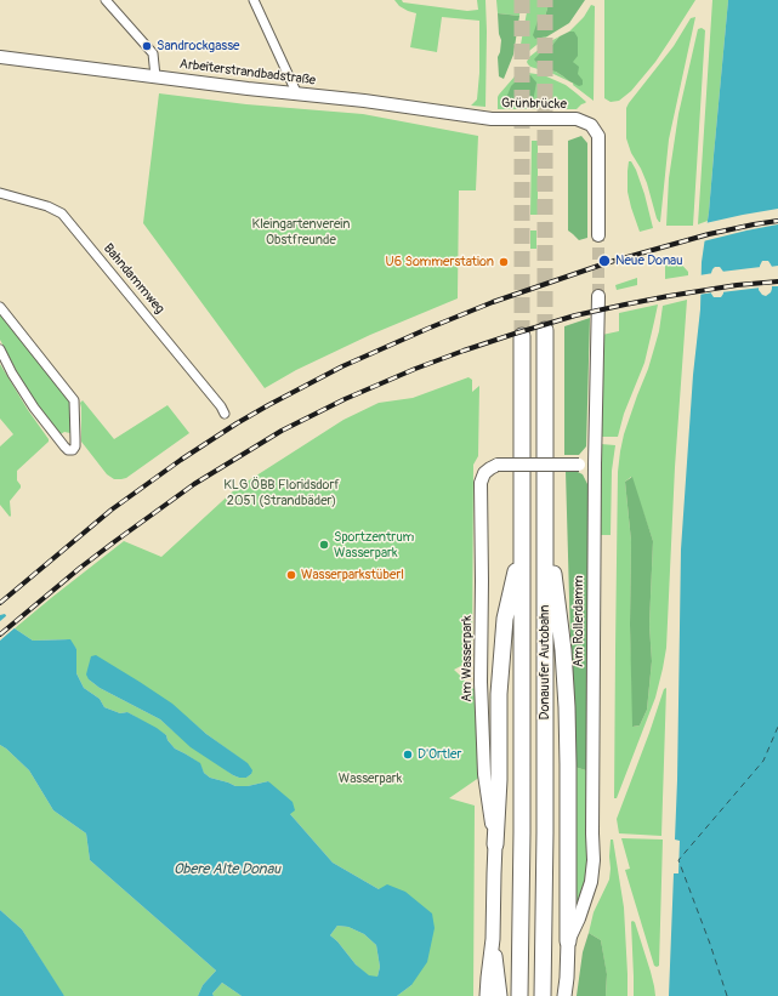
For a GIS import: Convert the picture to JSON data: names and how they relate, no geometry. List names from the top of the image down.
{
  "streets": {
    "highway": ["Donauufer Autobahn"],
    "street": [
      "Arbeiterstrandbadstraße",
      "Grünbrücke",
      "Bahndammweg",
      "Am Rollerdamm",
      "Am Wasserpark"
    ]
  },
  "crossings": [
    ["Arbeiterstrandbadstraße", "Grünbrücke"],
    ["Am Rollerdamm", "Am Wasserpark"]
  ],
  "water": ["Obere Alte Donau"],
  "parks": ["Kleingartenverein Obstfreunde", "KLG ÖBB Floridsdorf 2051 (Strandbäder)", "Wasserpark"],
  "places": [
    "Sandrockgasse",
    "Neue Donau",
    "U6 Sommerstation",
    "Sportzentrum Wasserpark",
    "Wasserparkstüberl",
    "D'Ortler"
  ]
}
